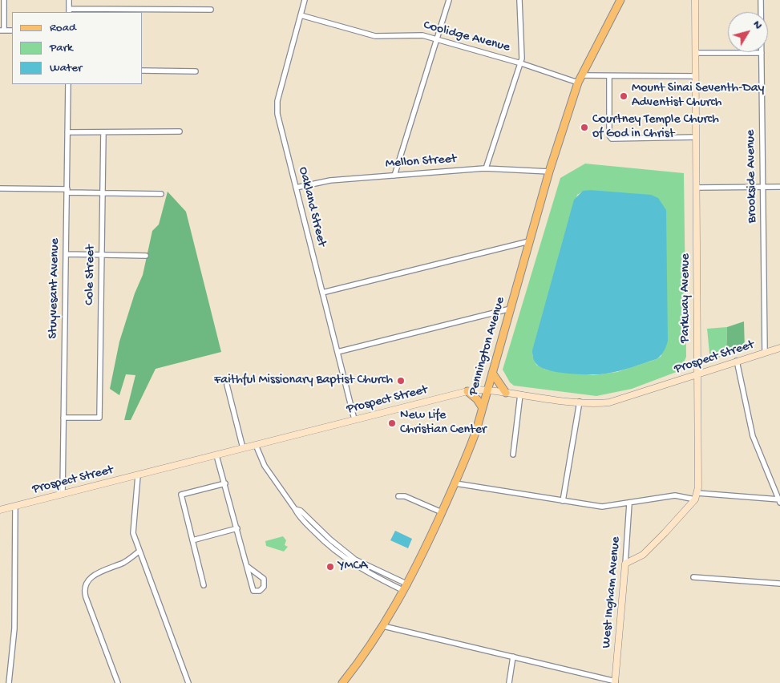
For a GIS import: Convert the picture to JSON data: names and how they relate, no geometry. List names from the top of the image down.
{
  "streets": {
    "main road": ["Pennington Avenue"],
    "street": [
      "Coolidge Avenue",
      "Mellon Street",
      "Brookside Avenue",
      "Oakland Street",
      "Cole Street",
      "Stuyvesant Avenue",
      "Parkway Avenue",
      "Prospect Street",
      "West Ingham Avenue"
    ]
  },
  "crossings": [
    ["Coolidge Avenue", "Oakland Street"],
    ["Coolidge Avenue", "Parkway Avenue"],
    ["Coolidge Avenue", "Pennington Avenue"],
    ["Mellon Street", "Oakland Street"],
    ["Mellon Street", "Pennington Avenue"],
    ["Brookside Avenue", "Prospect Street"],
    ["Oakland Street", "Prospect Street"],
    ["Cole Street", "Stuyvesant Avenue"],
    ["Stuyvesant Avenue", "Prospect Street"],
    ["Parkway Avenue", "Prospect Street"],
    ["Parkway Avenue", "West Ingham Avenue"],
    ["Pennington Avenue", "Prospect Street"]
  ],
  "places": [
    "Mount Sinai Seventh-Day Adventist Church",
    "Courtney Temple Church of God in Christ",
    "Faithful Missionary Baptist Church",
    "New Life Christian Center",
    "YMCA"
  ],
  "legend": ["Road", "Park", "Water"],
  "north": "top right"
}
